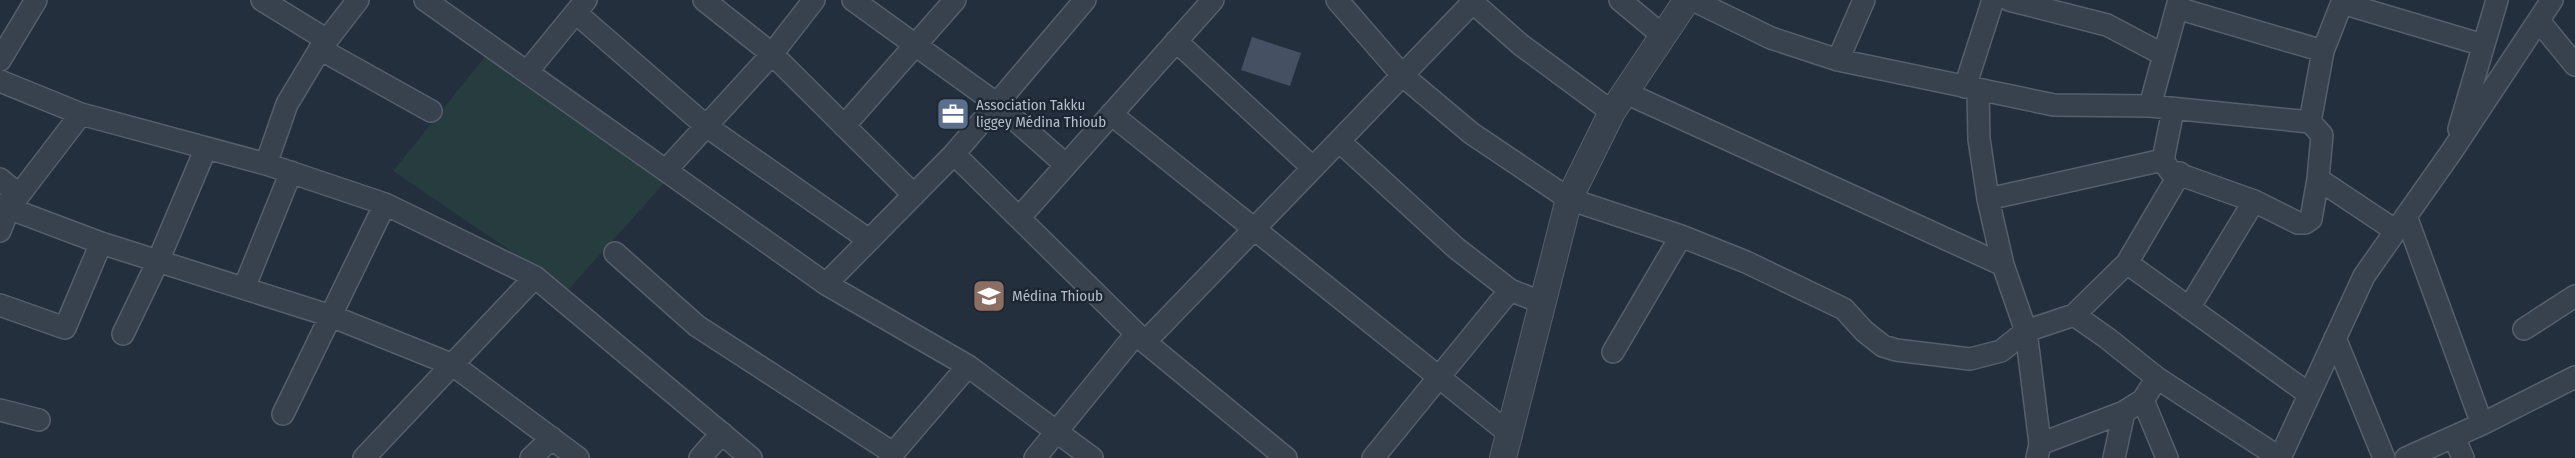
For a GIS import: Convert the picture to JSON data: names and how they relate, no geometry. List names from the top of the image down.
{
  "places": {
    "office": ["Association Takku liggey Médina Thioub"],
    "school or university": ["Médina Thioub"]
  }
}
